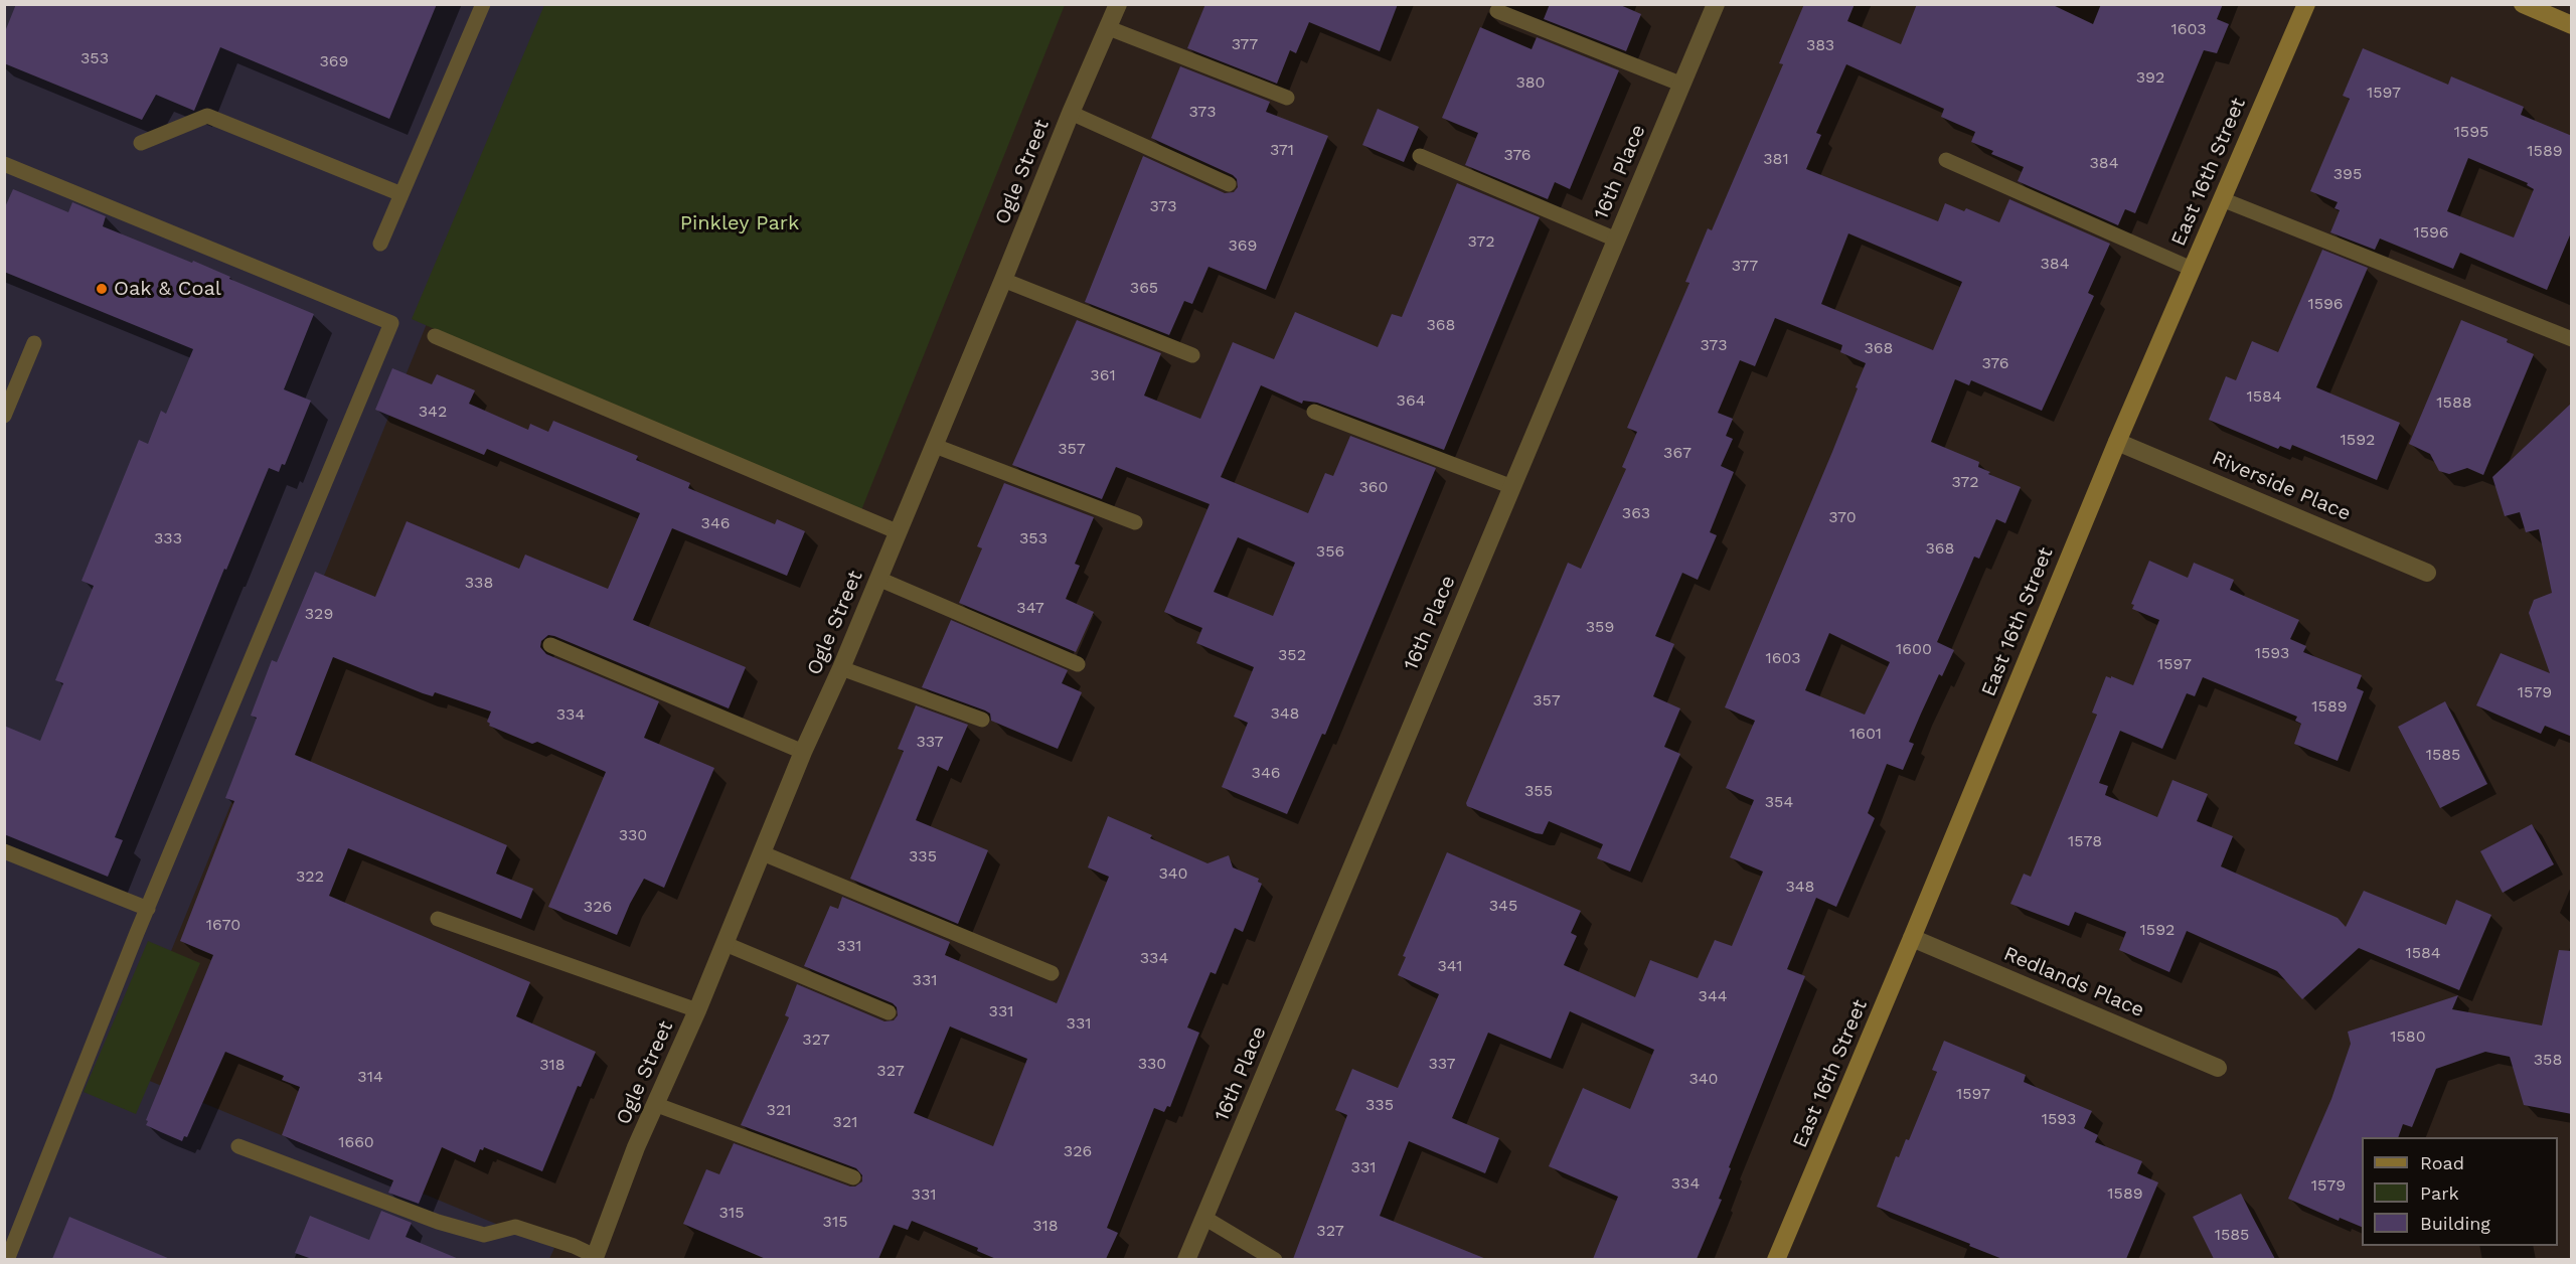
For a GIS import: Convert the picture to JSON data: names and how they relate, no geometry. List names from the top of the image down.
{
  "streets": {
    "street": [
      "Ogle Street",
      "16th Place",
      "East 16th Street",
      "Riverside Place",
      "Redlands Place"
    ]
  },
  "crossings": [
    ["East 16th Street", "Riverside Place"],
    ["East 16th Street", "Redlands Place"]
  ],
  "parks": ["Pinkley Park"],
  "places": ["Oak & Coal"],
  "house_numbers": [
    "1603",
    "377",
    "383",
    "353",
    "369",
    "392",
    "380",
    "1597",
    "373",
    "1595",
    "371",
    "1589",
    "376",
    "381",
    "384",
    "395",
    "373",
    "1596",
    "372",
    "369",
    "384",
    "377",
    "365",
    "1596",
    "368",
    "373",
    "368",
    "376",
    "361",
    "1584",
    "364",
    "1588",
    "342",
    "1592",
    "357",
    "367",
    "372",
    "360",
    "363",
    "370",
    "346",
    "333",
    "353",
    "368",
    "356",
    "338",
    "347",
    "329",
    "359",
    "1600",
    "1593",
    "352",
    "1603",
    "1597",
    "1579",
    "357",
    "1589",
    "348",
    "334",
    "1601",
    "337",
    "1585",
    "346",
    "355",
    "354",
    "330",
    "1578",
    "335",
    "340",
    "322",
    "348",
    "345",
    "326",
    "1670",
    "1592",
    "331",
    "1584",
    "334",
    "341",
    "331",
    "344",
    "331",
    "331",
    "1580",
    "327",
    "358",
    "330",
    "337",
    "318",
    "327",
    "314",
    "340",
    "1597",
    "335",
    "321",
    "1593",
    "321",
    "1660",
    "326",
    "331",
    "334",
    "1579",
    "1589",
    "331",
    "315",
    "315",
    "318",
    "327",
    "1585"
  ],
  "legend": ["Road", "Park", "Building"]
}
